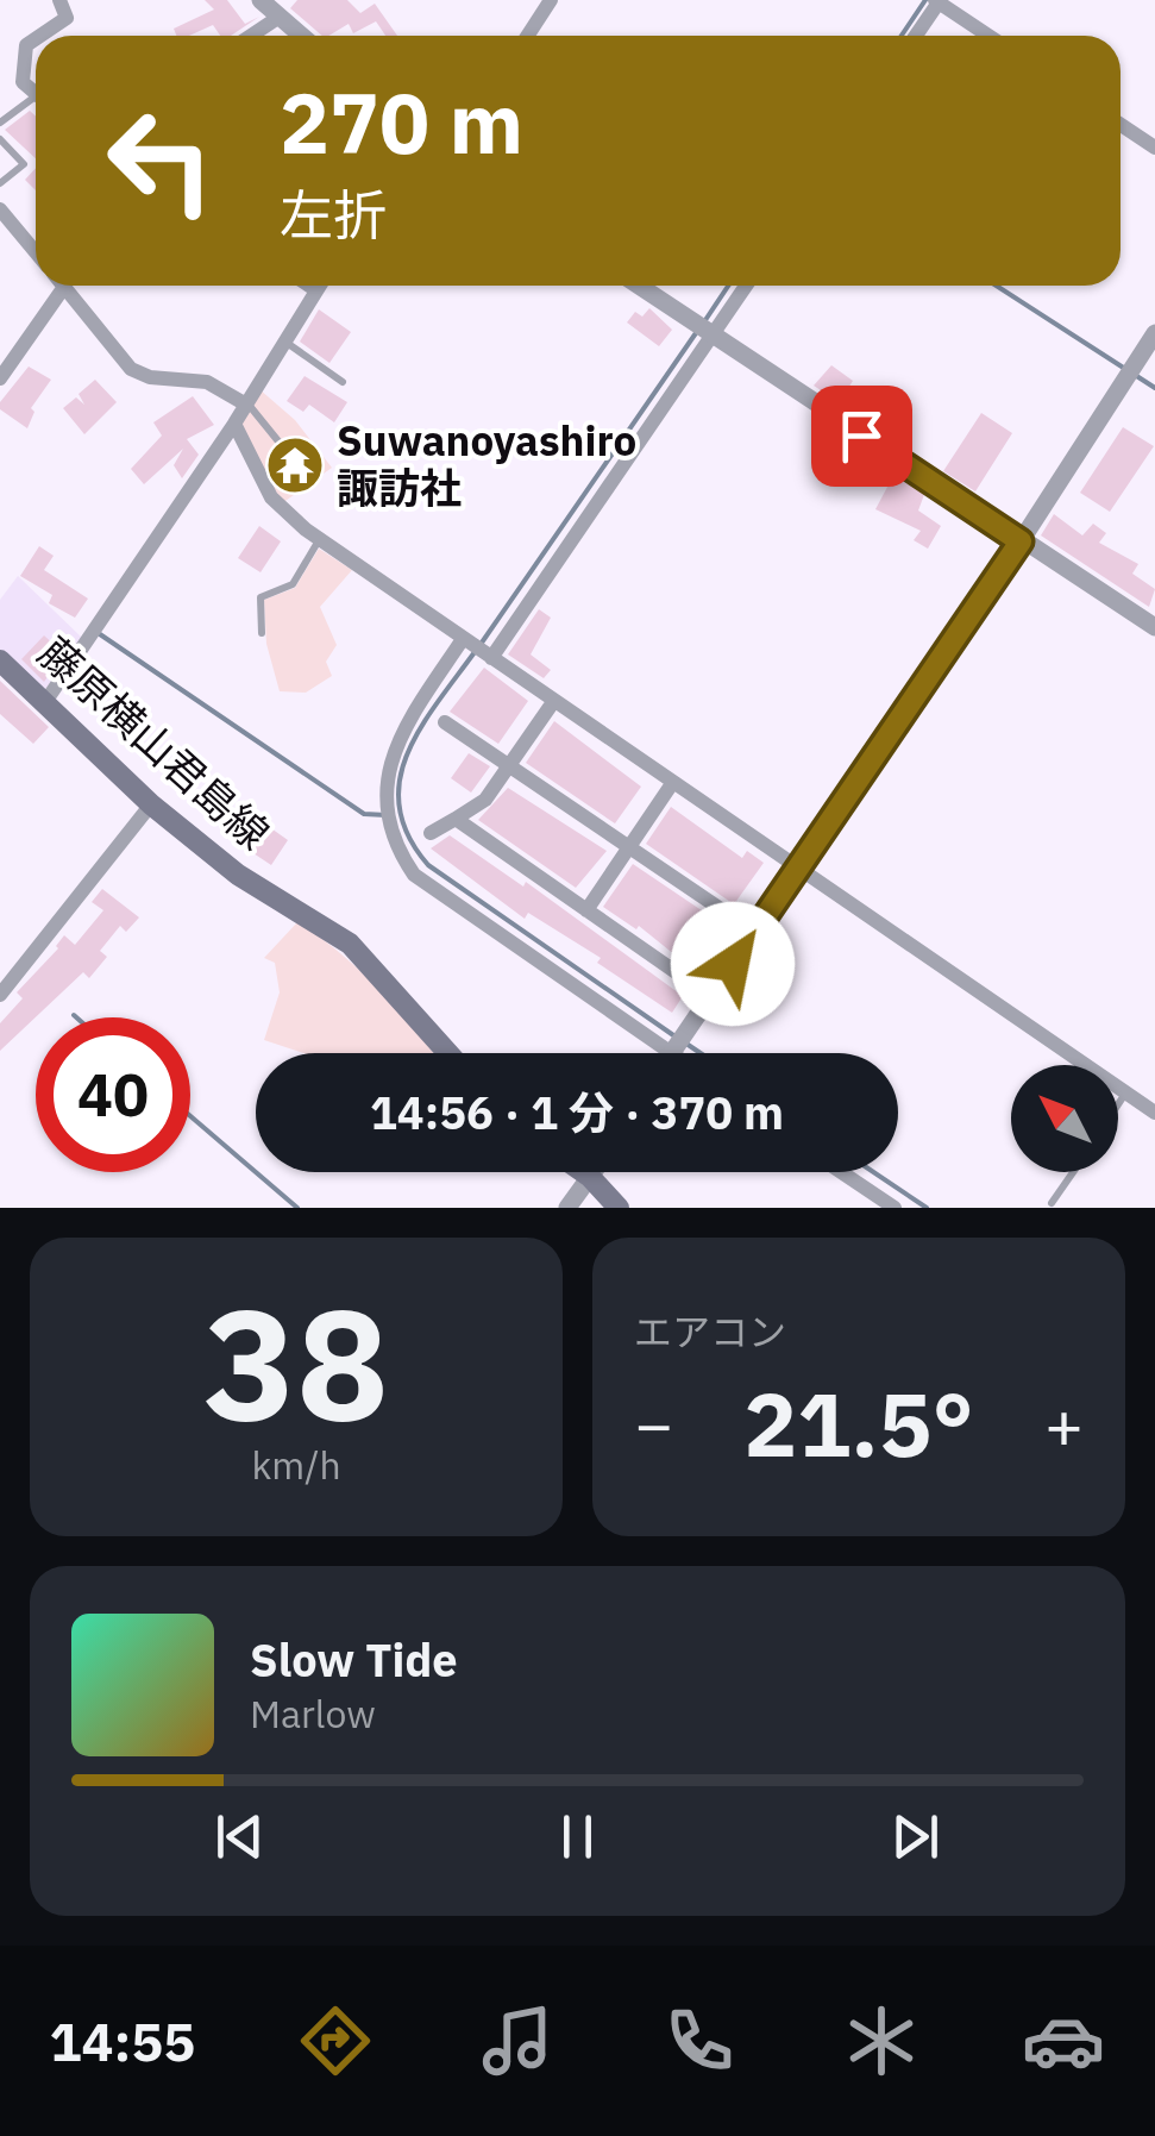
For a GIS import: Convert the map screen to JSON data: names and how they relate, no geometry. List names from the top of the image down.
{
  "streets": {
    "main road": ["藤原横山君島線"]
  },
  "places": {
    "temple": ["Suwanoyashiro 諏訪社"]
  },
  "north": "top left",
  "page": {
    "turn": ["270 m", "左折"],
    "limit": "40",
    "trip": "14:56 · 1 分 · 370 m",
    "tile": [
      ["38", "km/h"],
      "エアコン"
    ],
    "heat": ["−", "21.5°", "+"],
    "song": ["Slow Tide", "Marlow"],
    "tabs": "14:55"
  }
}
